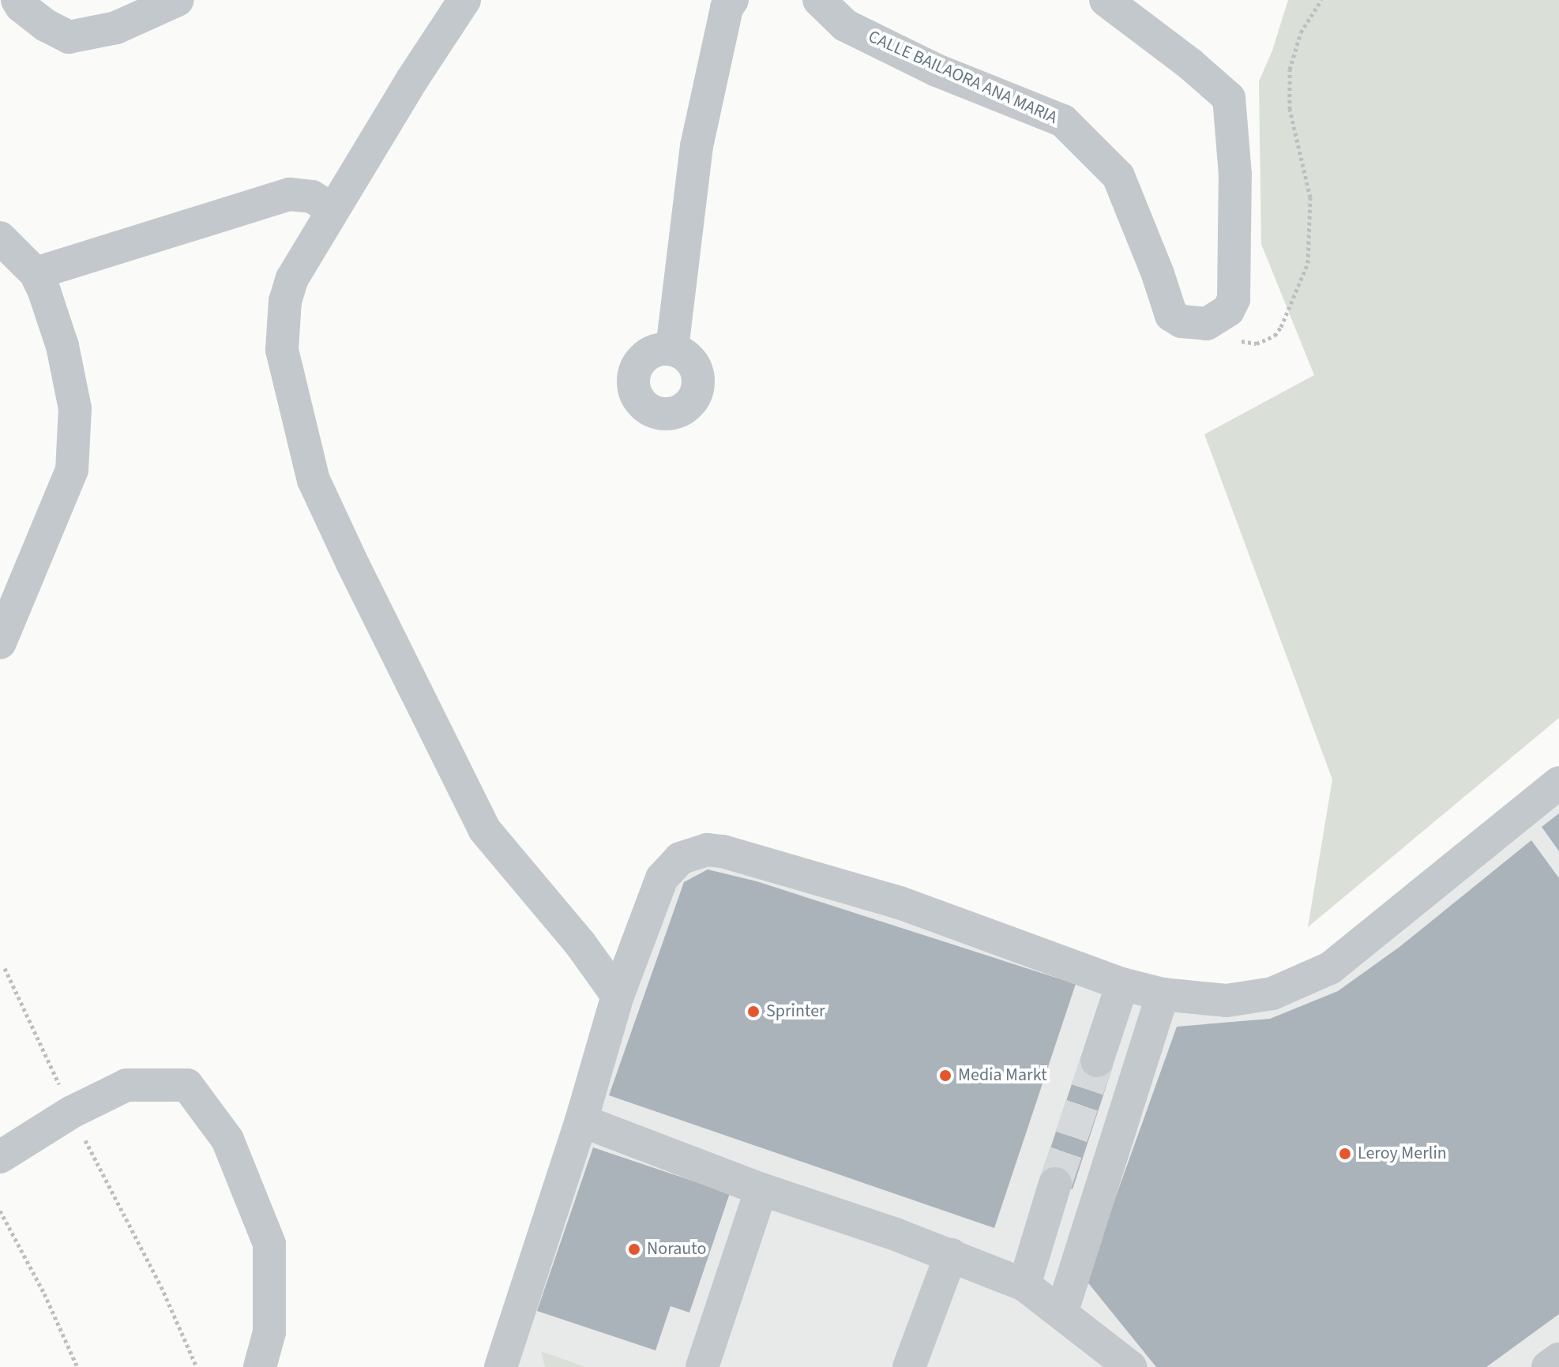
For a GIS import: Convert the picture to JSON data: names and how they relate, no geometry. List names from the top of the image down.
{
  "streets": {
    "street": ["CALLE BAILAORA ANA MARIA"]
  },
  "places": [
    "Sprinter",
    "Media Markt",
    "Leroy Merlin",
    "Norauto"
  ]
}
